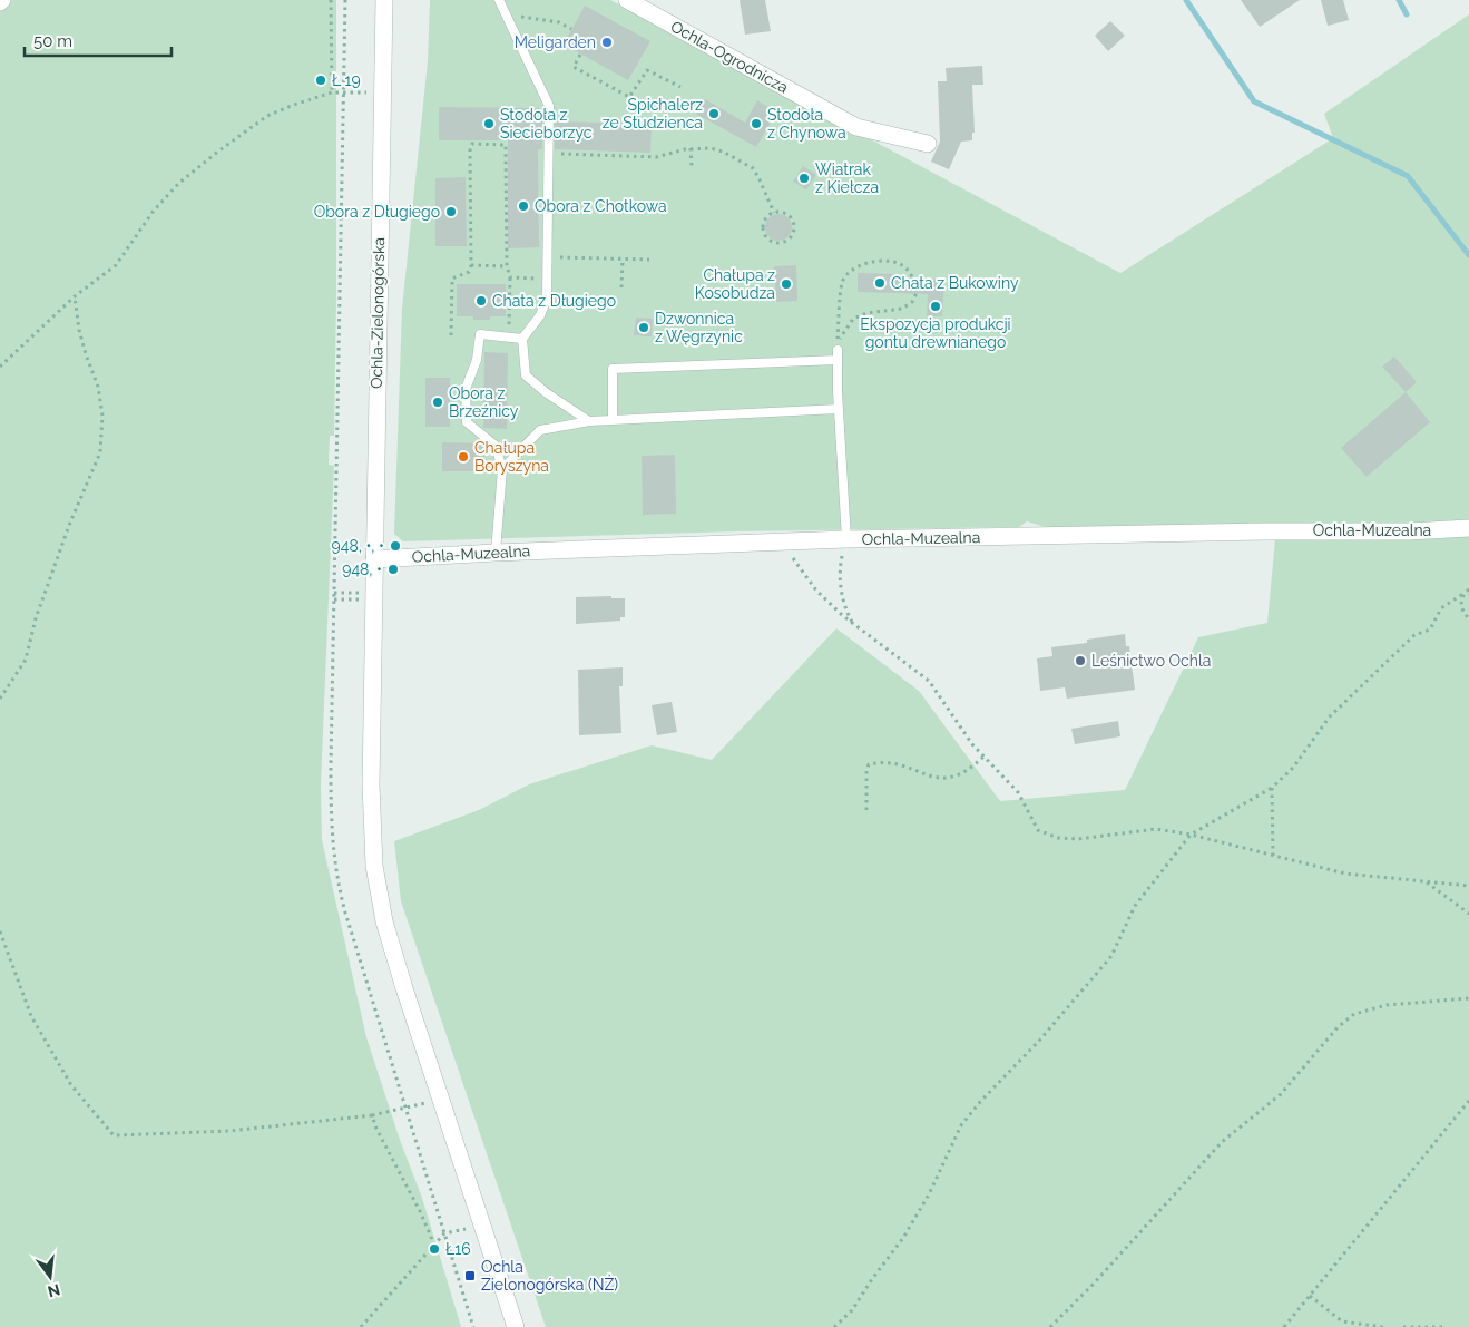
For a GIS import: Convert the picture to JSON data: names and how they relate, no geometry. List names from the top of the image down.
{
  "streets": {
    "street": ["Ochla-Ogrodnicza", "Ochla-Zielonogórska", "Ochla-Muzealna"]
  },
  "crossings": [
    ["Ochla-Zielonogórska", "Ochla-Muzealna"]
  ],
  "places": {
    "other": [
      "Meligarden",
      "Ł 19",
      "Spichalerz ze Studzienca",
      "Stodoła z Siecieborzyc",
      "Stodoła z Chynowa",
      "Wiatrak z Kiełcza",
      "Obora z Chotkowa",
      "Obora z Długiego",
      "Chata z Bukowiny",
      "Chałupa z Kosobudza",
      "Chata z Długiego",
      "Ekspozycja produkcji gontu drewnianego",
      "Dzwonnica z Węgrzynic",
      "Obora z Brzeźnicy",
      "Chałupa Boryszyna",
      "948, •, •",
      "948, •",
      "Leśnictwo Ochla",
      "Ł16"
    ],
    "transit": ["Ochla Zielonogórska (NŻ)"]
  },
  "scale_bar": "50 m",
  "north": "bottom"
}
